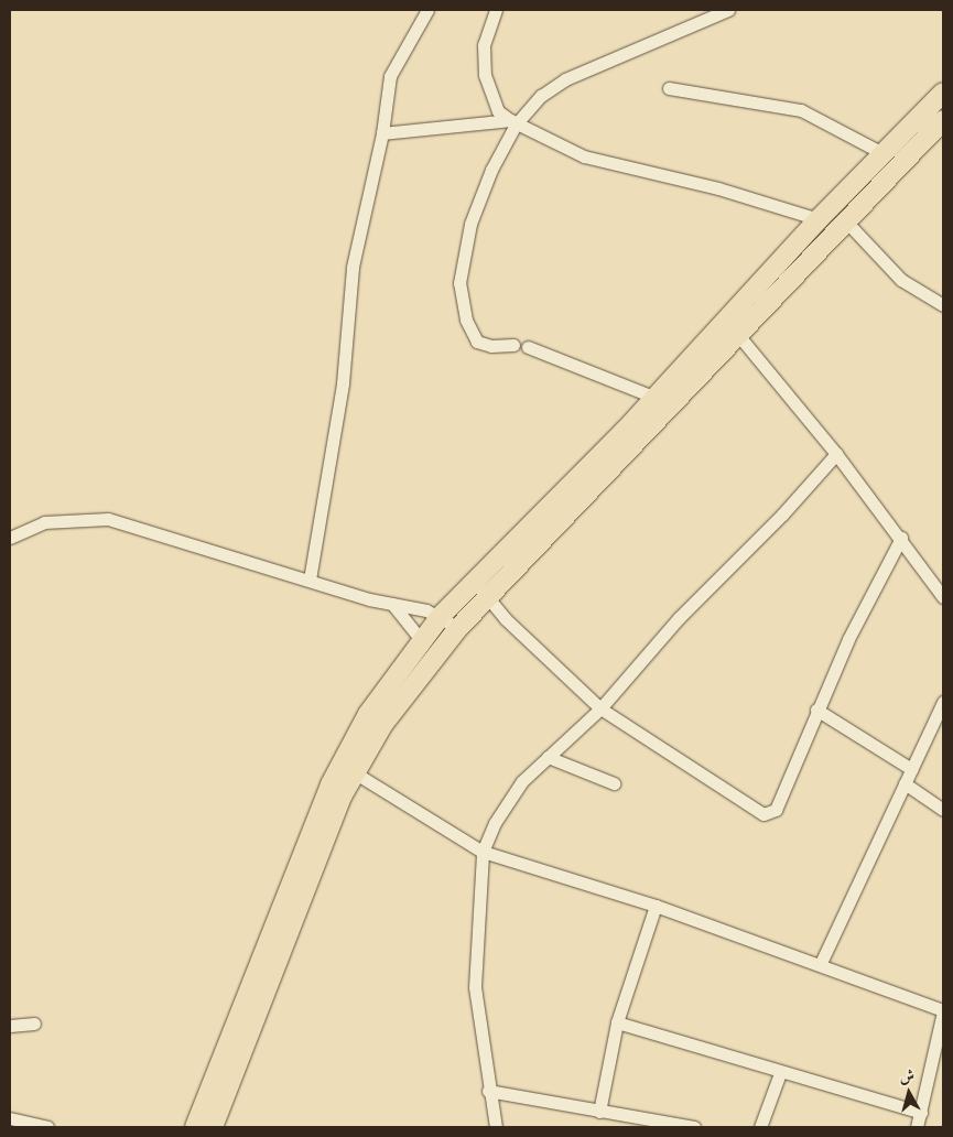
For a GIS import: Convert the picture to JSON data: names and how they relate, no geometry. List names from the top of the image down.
{
  "north": "top"
}
